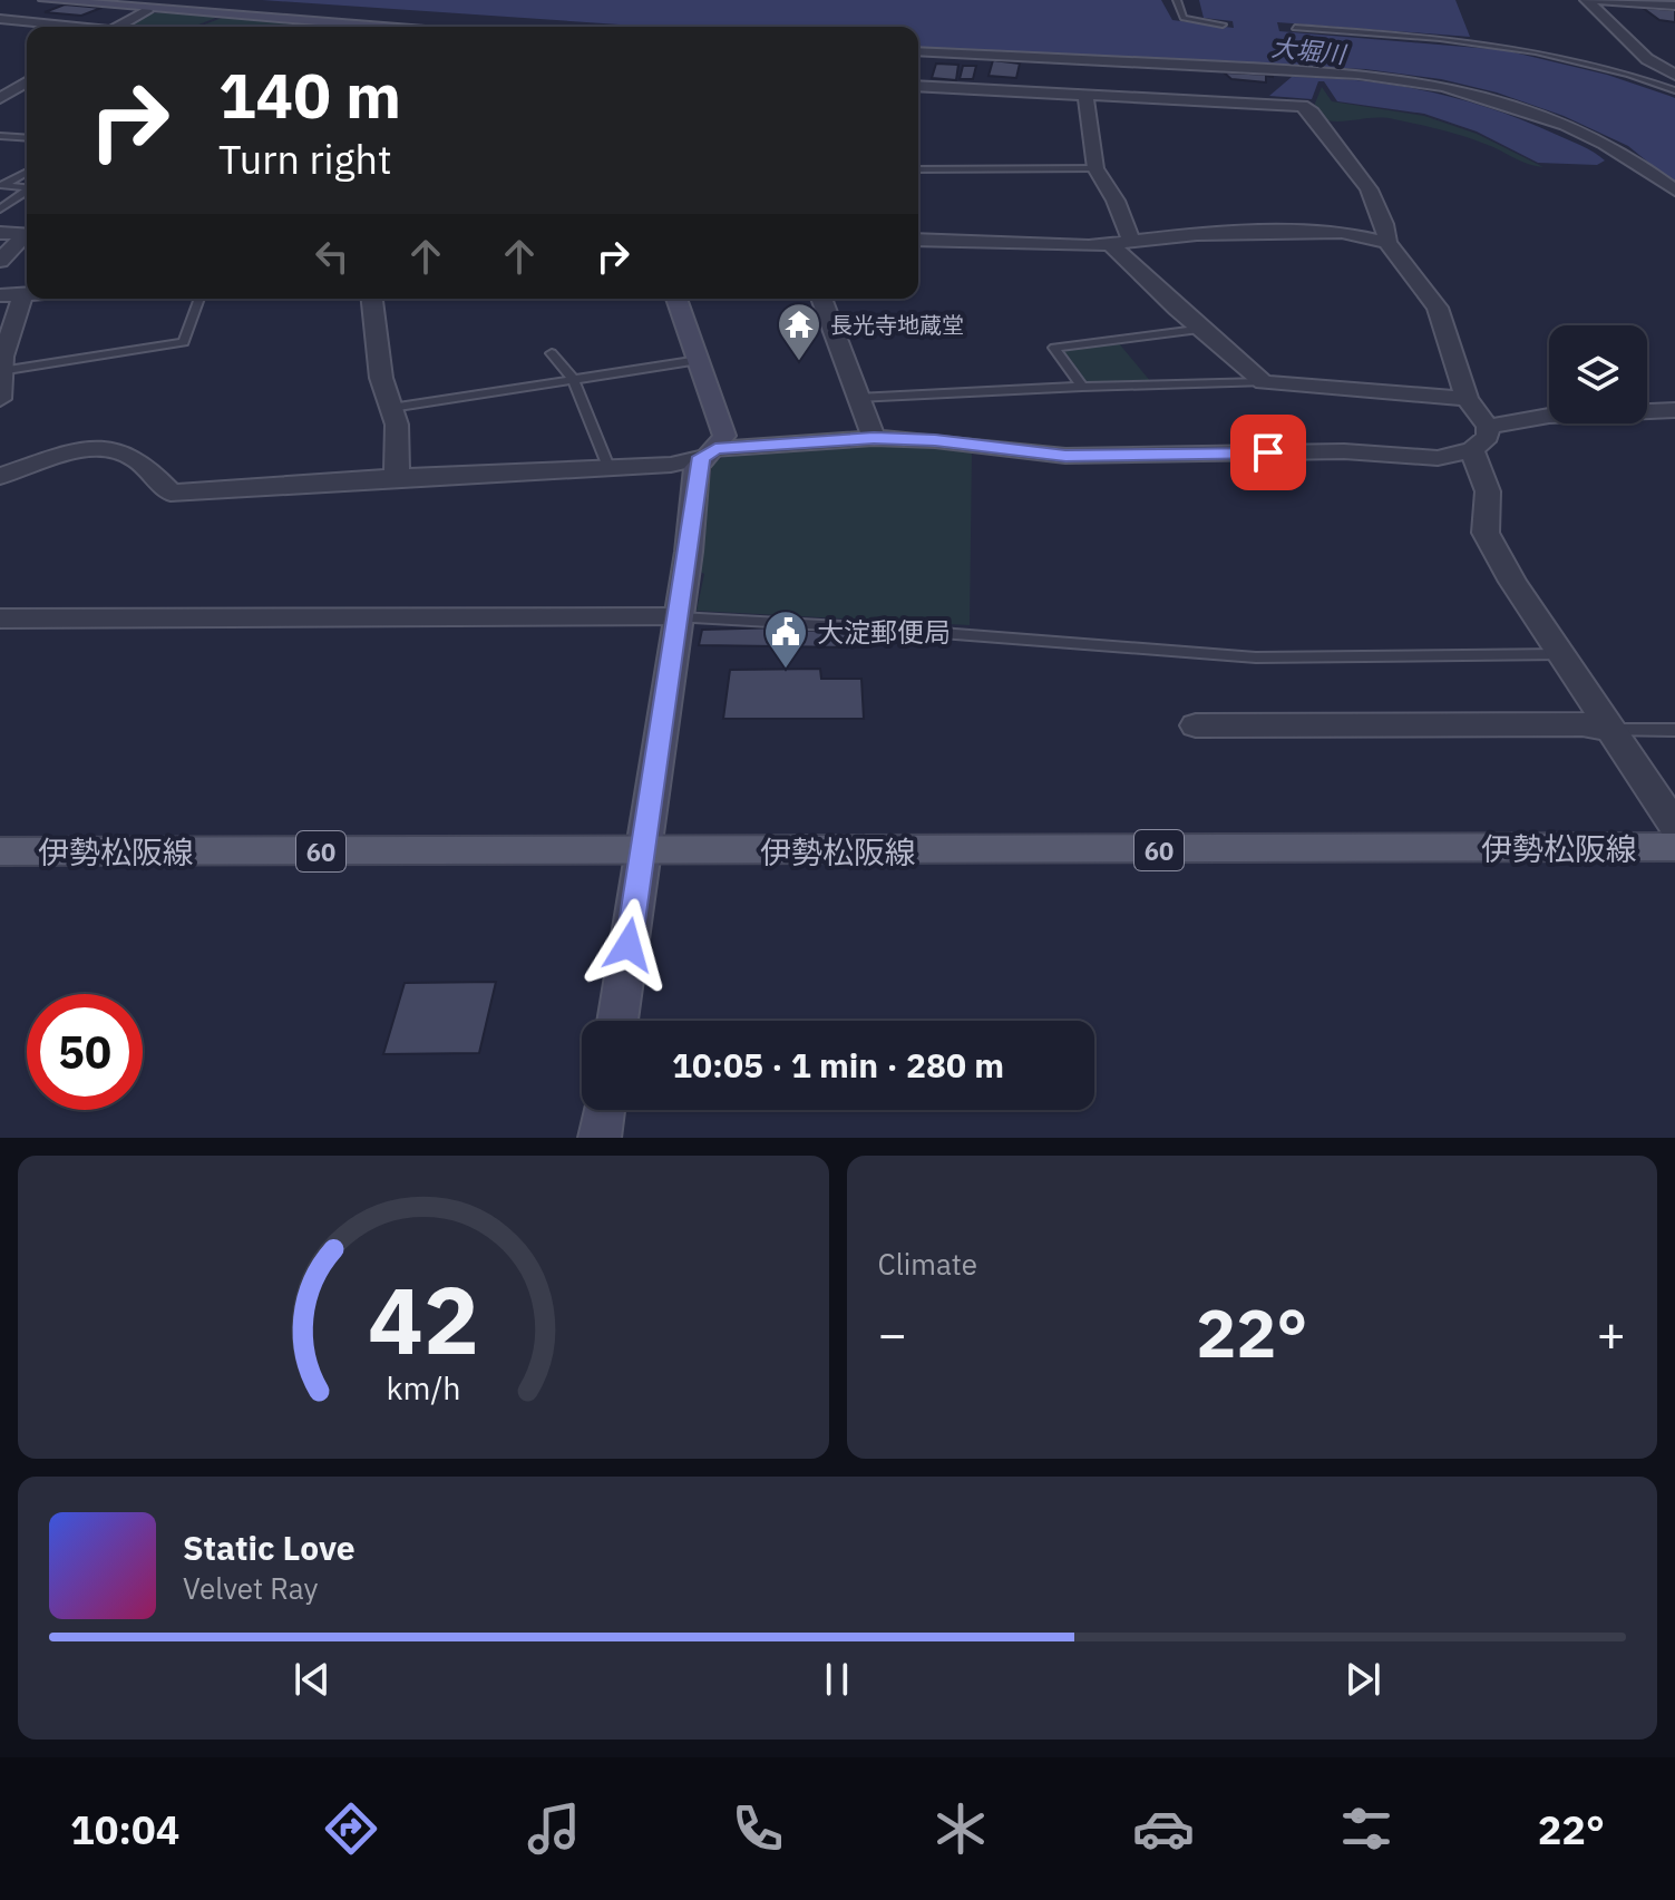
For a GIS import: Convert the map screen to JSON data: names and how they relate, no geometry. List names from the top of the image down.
{
  "streets": {
    "main road": ["伊勢松阪線", "60"]
  },
  "water": ["大堀川"],
  "places": {
    "temple": ["長光寺地蔵堂"],
    "public building": ["大淀郵便局"]
  },
  "page": {
    "turn": ["140 m", "Turn right"],
    "limit": "50",
    "trip": "10:05 · 1 min · 280 m",
    "tile": "Climate",
    "heat": ["−", "22°", "+"],
    "song": ["Static Love", "Velvet Ray"],
    "tabs": ["10:04", "22°"],
    "gauge": ["42", "km/h"]
  }
}
